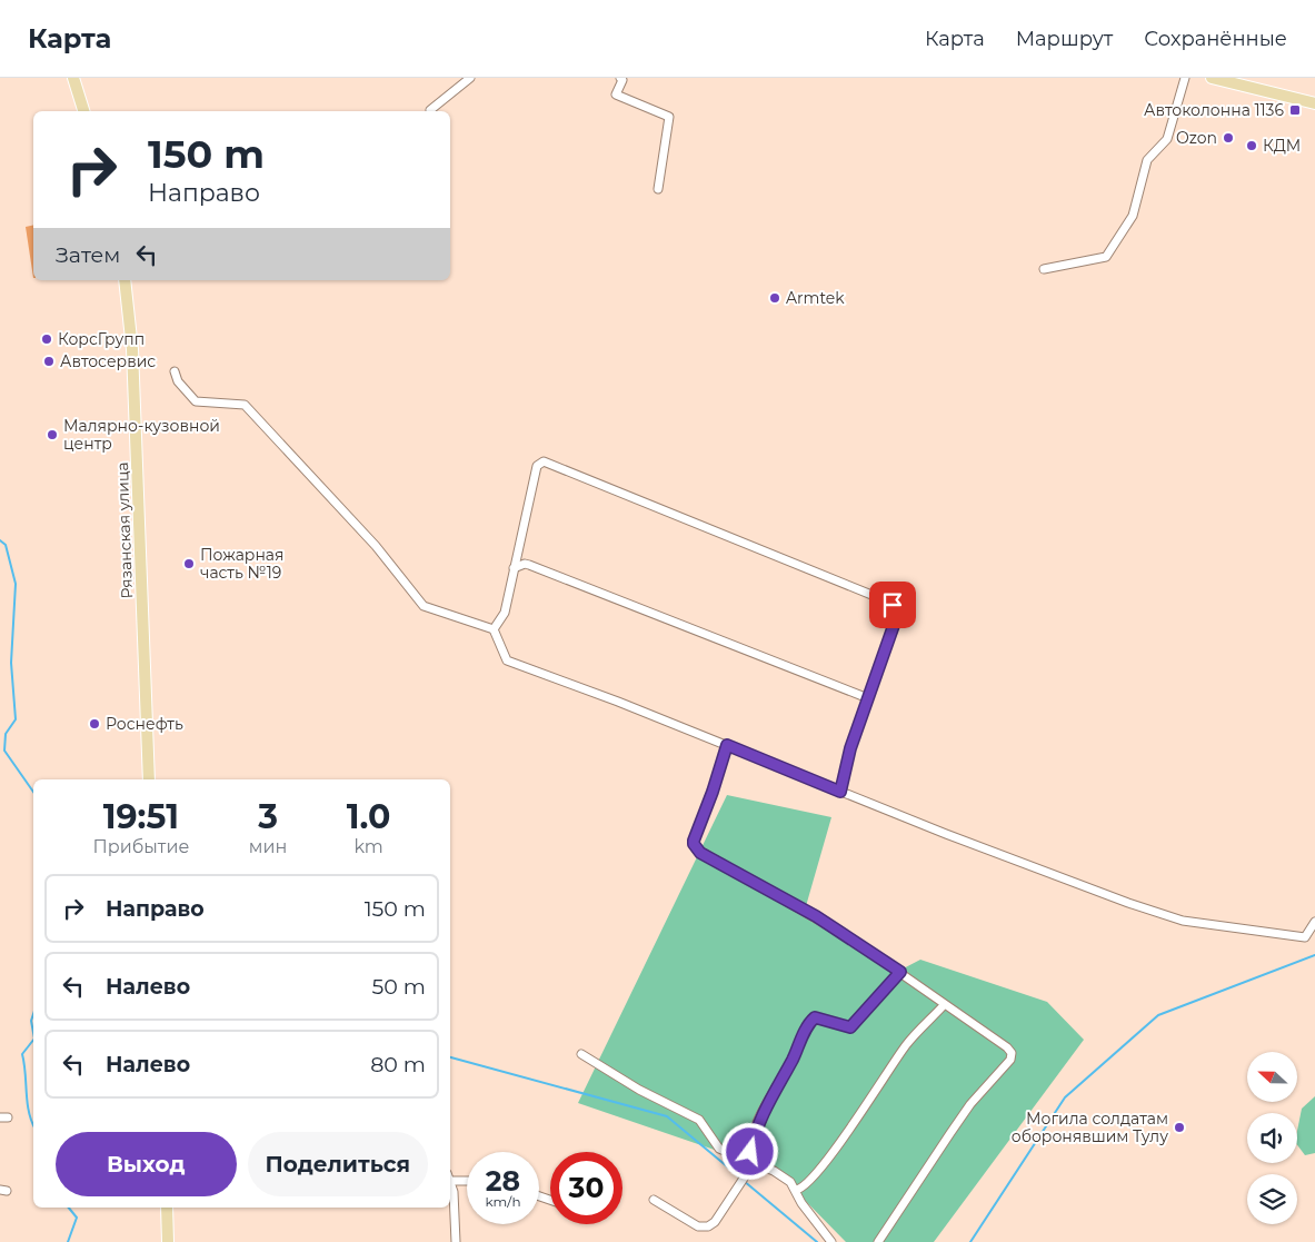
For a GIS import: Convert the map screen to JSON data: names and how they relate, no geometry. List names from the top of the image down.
{
  "streets": {
    "main road": ["Рязанская улица"]
  },
  "places": {
    "transit": ["Автоколонна 1136"],
    "other": [
      "Ozon",
      "КДМ",
      "Armtek",
      "КорсГрупп",
      "Автосервис",
      "Малярно-кузовной центр",
      "Пожарная часть №19",
      "Роснефть",
      "Могила солдатам оборонявшим Тулу"
    ]
  },
  "north": "left",
  "page": {
    "header": "Карта",
    "nav": ["Карта", "Маршрут", "Сохранённые"],
    "turn": ["150 m", "Направо"],
    "then": "Затем",
    "eta": [
      "19:51",
      "Прибытие",
      "3",
      "мин",
      "1.0",
      "km"
    ],
    "list": [
      {
        "name": "Направо",
        "value": "150 m"
      },
      {
        "name": "Налево",
        "value": "50 m"
      },
      {
        "name": "Налево",
        "value": "80 m"
      }
    ],
    "buttons": ["Выход", "Поделиться"],
    "speed": "28 km/h",
    "limit": "30"
  }
}
